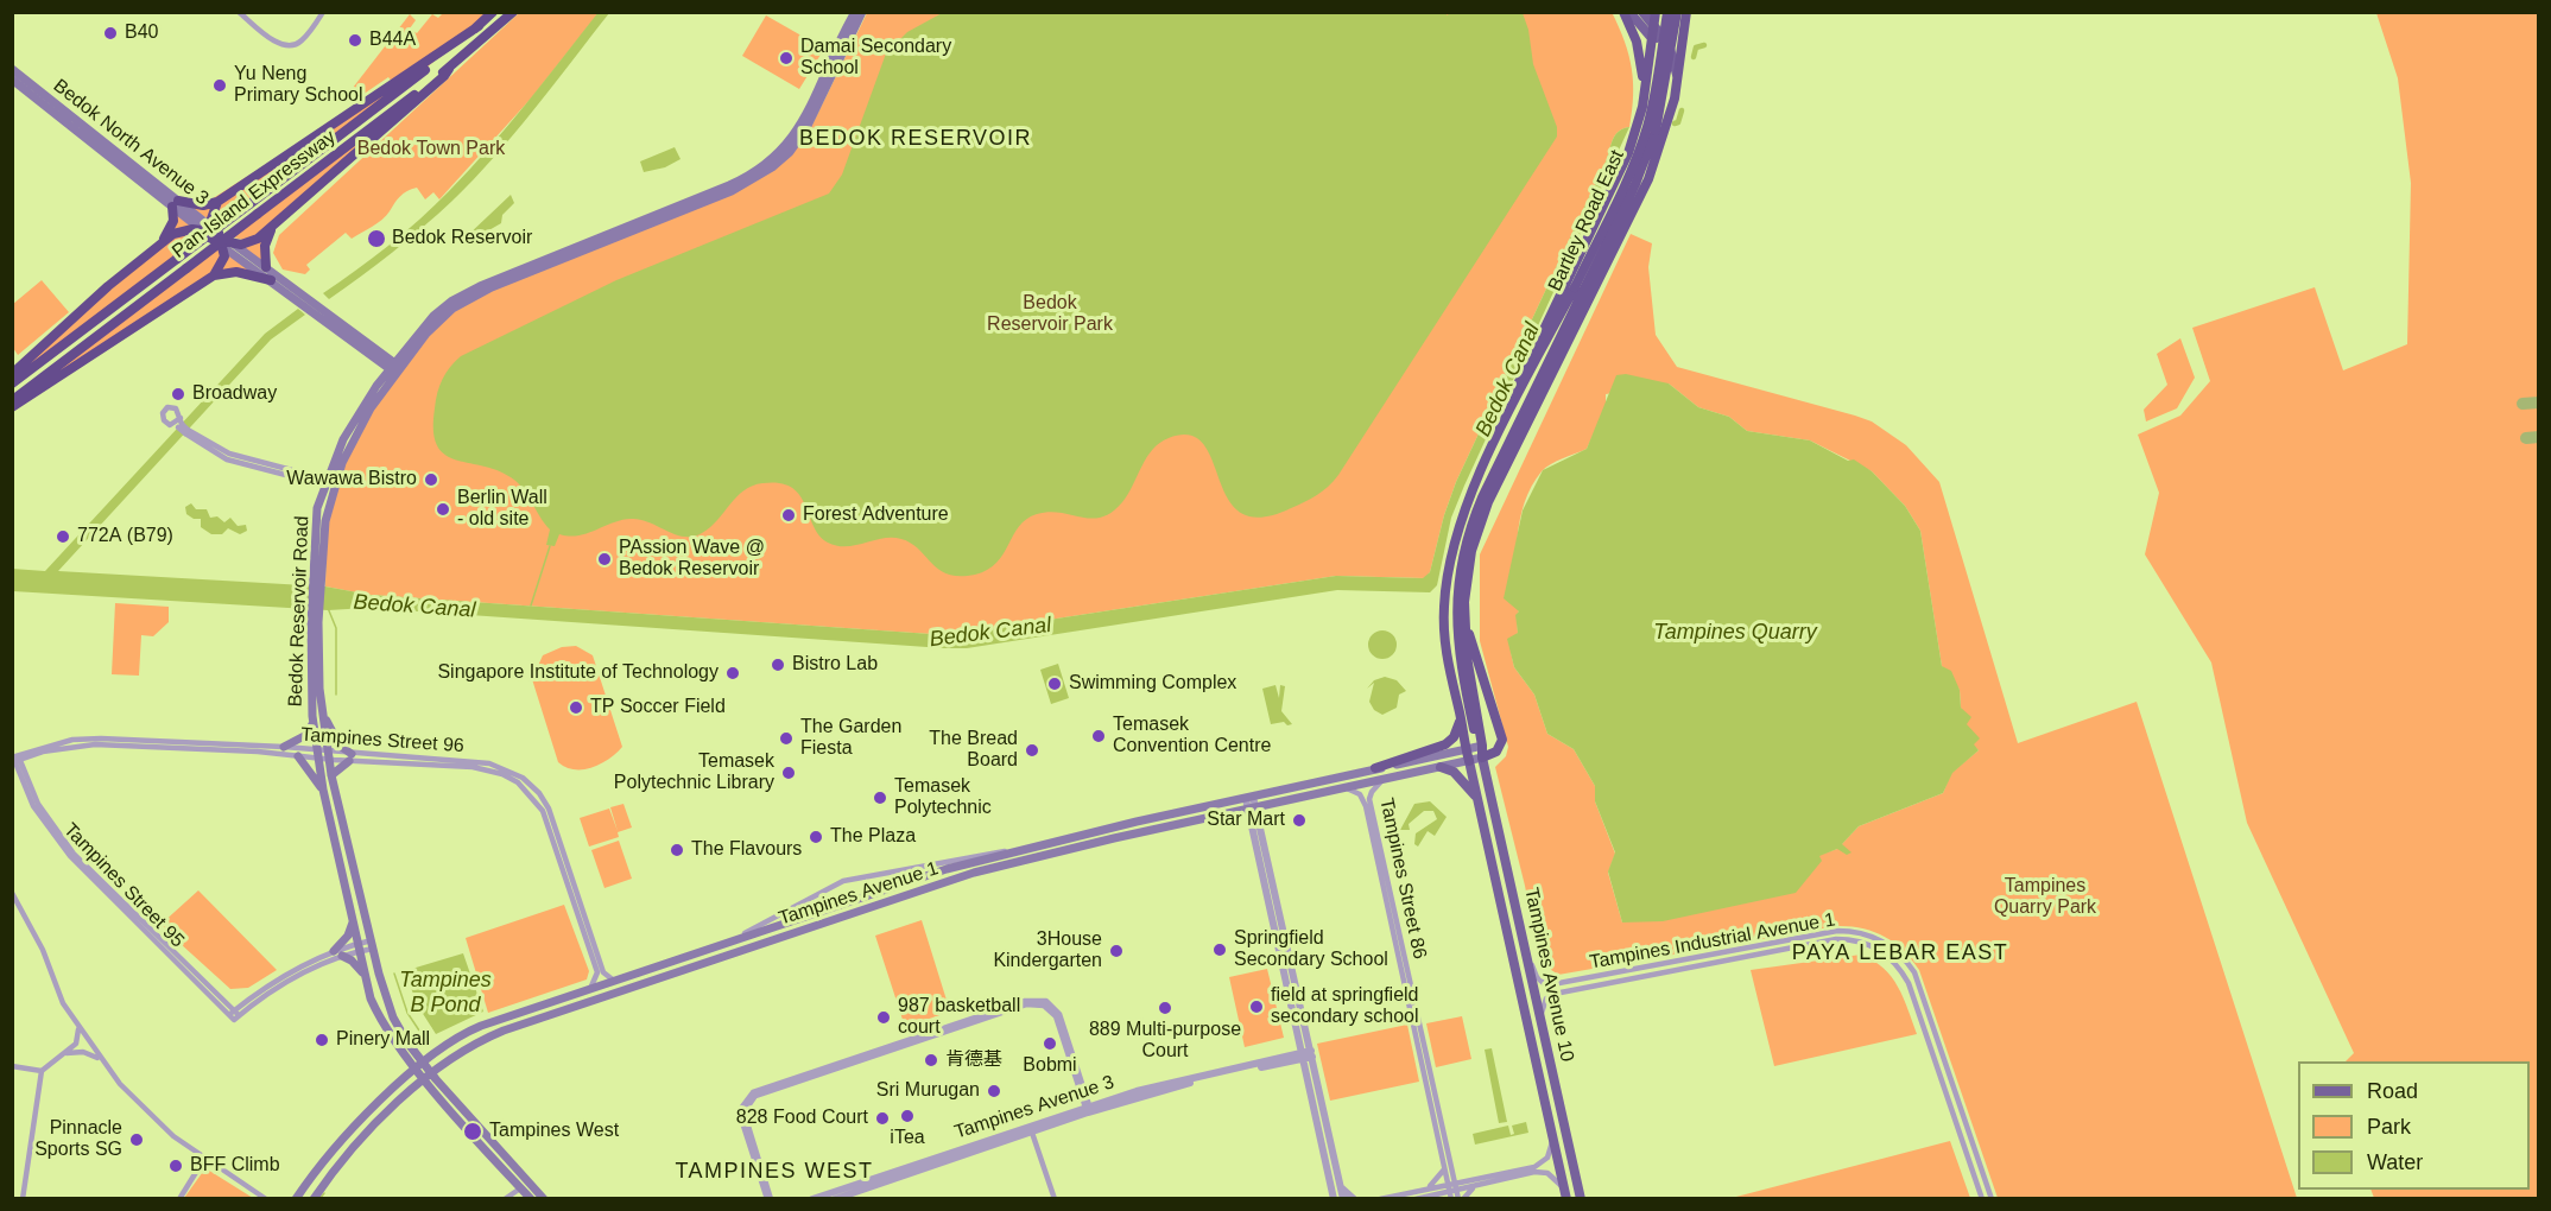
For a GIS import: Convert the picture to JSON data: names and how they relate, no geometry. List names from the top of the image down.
{
  "streets": {
    "highway": ["Pan-Island Expressway", "Bartley Road East"],
    "main road": [
      "Bedok North Avenue 3",
      "Bedok Reservoir Road",
      "Tampines Avenue 1",
      "Tampines Avenue 10"
    ],
    "street": [
      "Tampines Street 96",
      "Tampines Street 86",
      "Tampines Street 95",
      "Tampines Industrial Avenue 1",
      "Tampines Avenue 3"
    ]
  },
  "crossings": [
    ["Bedok North Avenue 3", "Bedok Reservoir Road"],
    ["Bartley Road East", "Tampines Avenue 1"],
    ["Bartley Road East", "Tampines Avenue 10"],
    ["Bedok Reservoir Road", "Tampines Street 96"],
    ["Bedok Reservoir Road", "Tampines Avenue 1"],
    ["Tampines Street 96", "Tampines Street 95"],
    ["Tampines Street 96", "Tampines Avenue 1"],
    ["Tampines Street 86", "Tampines Avenue 1"],
    ["Tampines Avenue 1", "Tampines Avenue 10"],
    ["Tampines Industrial Avenue 1", "Tampines Avenue 10"]
  ],
  "districts": ["BEDOK RESERVOIR", "PAYA LEBAR EAST", "TAMPINES WEST"],
  "water": ["Bedok Canal", "Tampines Quarry", "Tampines B Pond"],
  "parks": ["Bedok Town Park", "Bedok Reservoir Park", "Tampines Quarry Park"],
  "places": [
    "B40",
    "B44A",
    "Damai Secondary School",
    "Yu Neng Primary School",
    "Bedok Reservoir",
    "Broadway",
    "Wawawa Bistro",
    "Berlin Wall - old site",
    "Forest Adventure",
    "772A (B79)",
    "PAssion Wave @ Bedok Reservoir",
    "Bistro Lab",
    "Singapore Institute of Technology",
    "Swimming Complex",
    "TP Soccer Field",
    "Temasek Convention Centre",
    "The Garden Fiesta",
    "The Bread Board",
    "Temasek Polytechnic Library",
    "Temasek Polytechnic",
    "Star Mart",
    "The Plaza",
    "The Flavours",
    "Springfield Secondary School",
    "3House Kindergarten",
    "field at springfield secondary school",
    "889 Multi-purpose Court",
    "987 basketball court",
    "Pinery Mall",
    "Bobmi",
    "肯德基",
    "Sri Murugan",
    "iTea",
    "828 Food Court",
    "Tampines West",
    "Pinnacle Sports SG",
    "BFF Climb"
  ],
  "legend": ["Road", "Park", "Water"]
}
